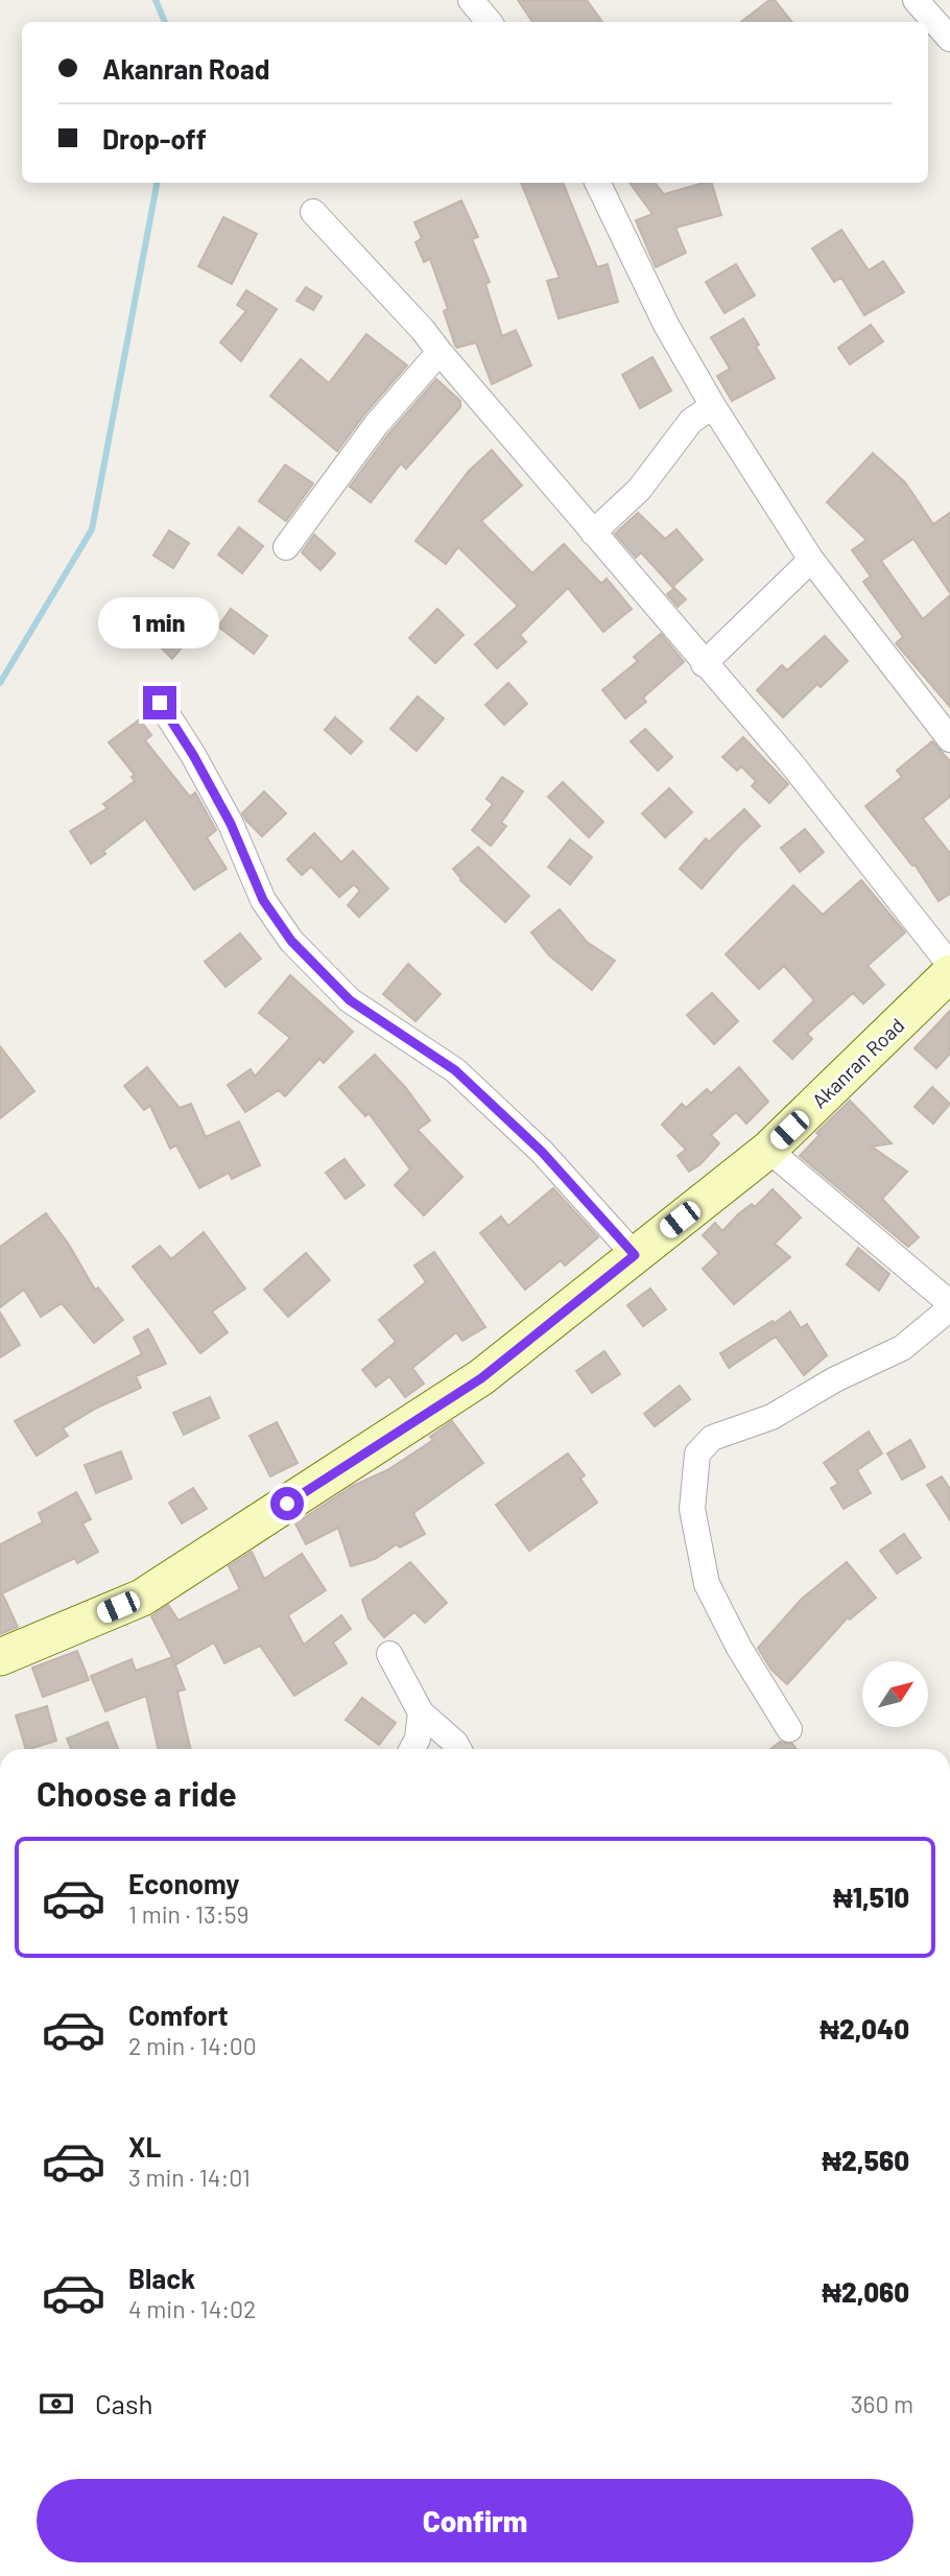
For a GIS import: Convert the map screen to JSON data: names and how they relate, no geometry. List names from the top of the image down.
{
  "streets": {
    "main road": ["Akanran Road"]
  },
  "north": "top right",
  "page": {
    "banner": ["Akanran Road", "Drop-off"],
    "bubble": "1 min",
    "heading": "Choose a ride",
    "list": [
      {
        "name": "Economy",
        "note": "1 min · 13:59",
        "value": "₦1,510"
      },
      {
        "name": "Comfort",
        "note": "2 min · 14:00",
        "value": "₦2,040"
      },
      {
        "name": "XL",
        "note": "3 min · 14:01",
        "value": "₦2,560"
      },
      {
        "name": "Black",
        "note": "4 min · 14:02",
        "value": "₦2,060"
      }
    ],
    "pay": ["Cash", "360 m"],
    "buttons": "Confirm"
  }
}
